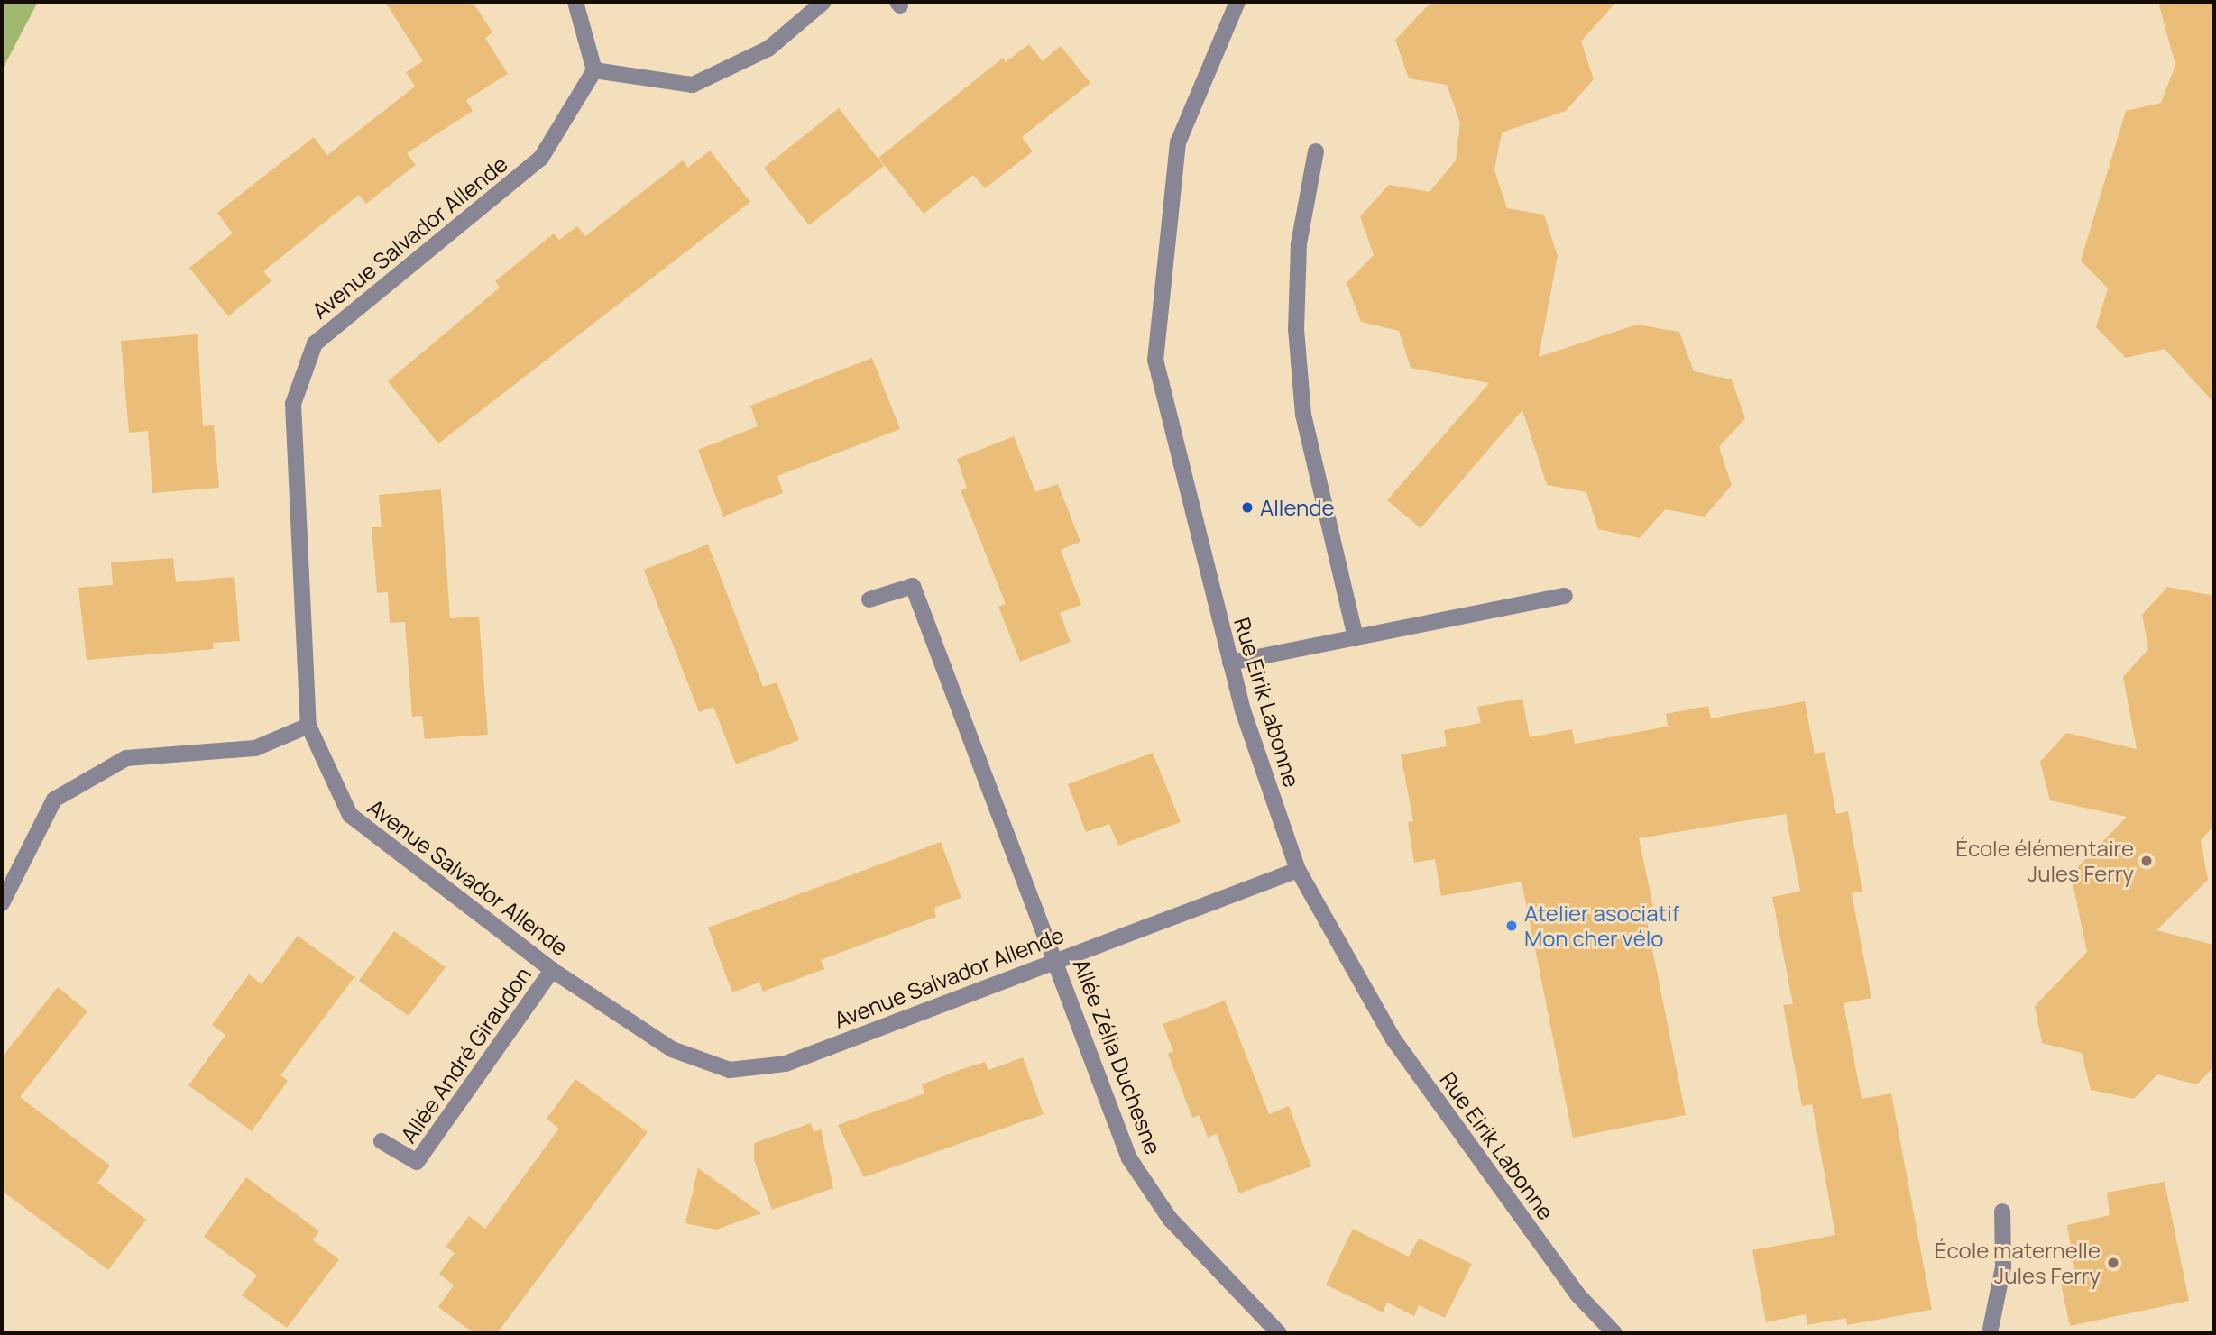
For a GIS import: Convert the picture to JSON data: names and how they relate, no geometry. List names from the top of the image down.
{
  "streets": {
    "street": [
      "Avenue Salvador Allende",
      "Rue Eirik Labonne",
      "Allée André Giraudon",
      "Allée Zélia Duchesne"
    ]
  },
  "crossings": [
    ["Avenue Salvador Allende", "Rue Eirik Labonne"],
    ["Avenue Salvador Allende", "Allée André Giraudon"],
    ["Avenue Salvador Allende", "Allée Zélia Duchesne"]
  ],
  "places": [
    "Allende",
    "École élémentaire Jules Ferry",
    "Atelier asociatif Mon cher vélo",
    "École maternelle Jules Ferry"
  ]
}
